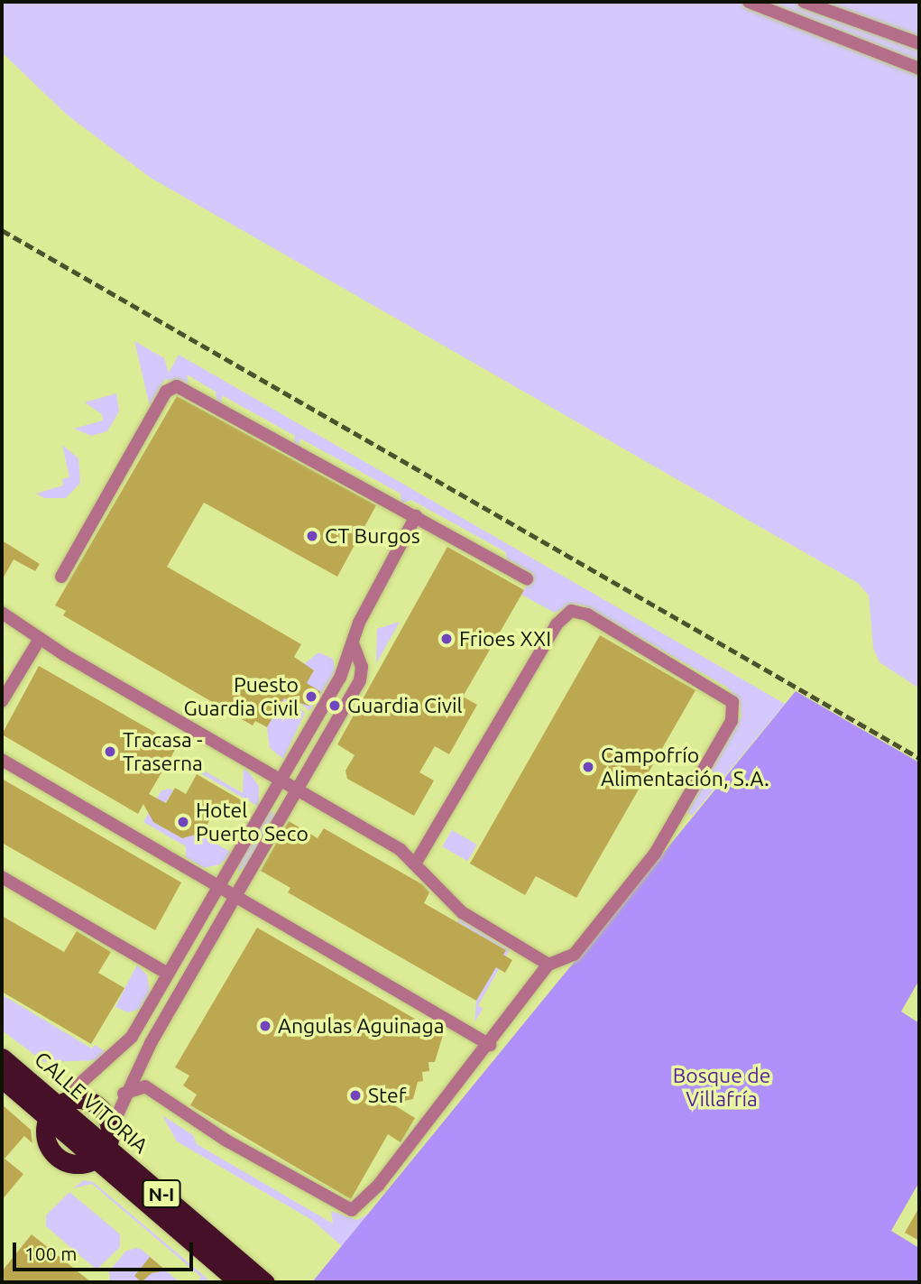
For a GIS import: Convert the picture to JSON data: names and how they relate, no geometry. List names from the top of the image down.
{
  "streets": {
    "highway": ["CALLE VITORIA", "N-I"]
  },
  "crossings": [
    ["CALLE VITORIA", "N-I"]
  ],
  "parks": ["Bosque de Villafría"],
  "places": [
    "CT Burgos",
    "Frioes XXI",
    "Puesto Guardia Civil",
    "Guardia Civil",
    "Tracasa - Traserna",
    "Campofrío Alimentación, S.A.",
    "Hotel Puerto Seco",
    "Angulas Aguinaga",
    "Stef"
  ],
  "scale_bar": "100 m"
}
